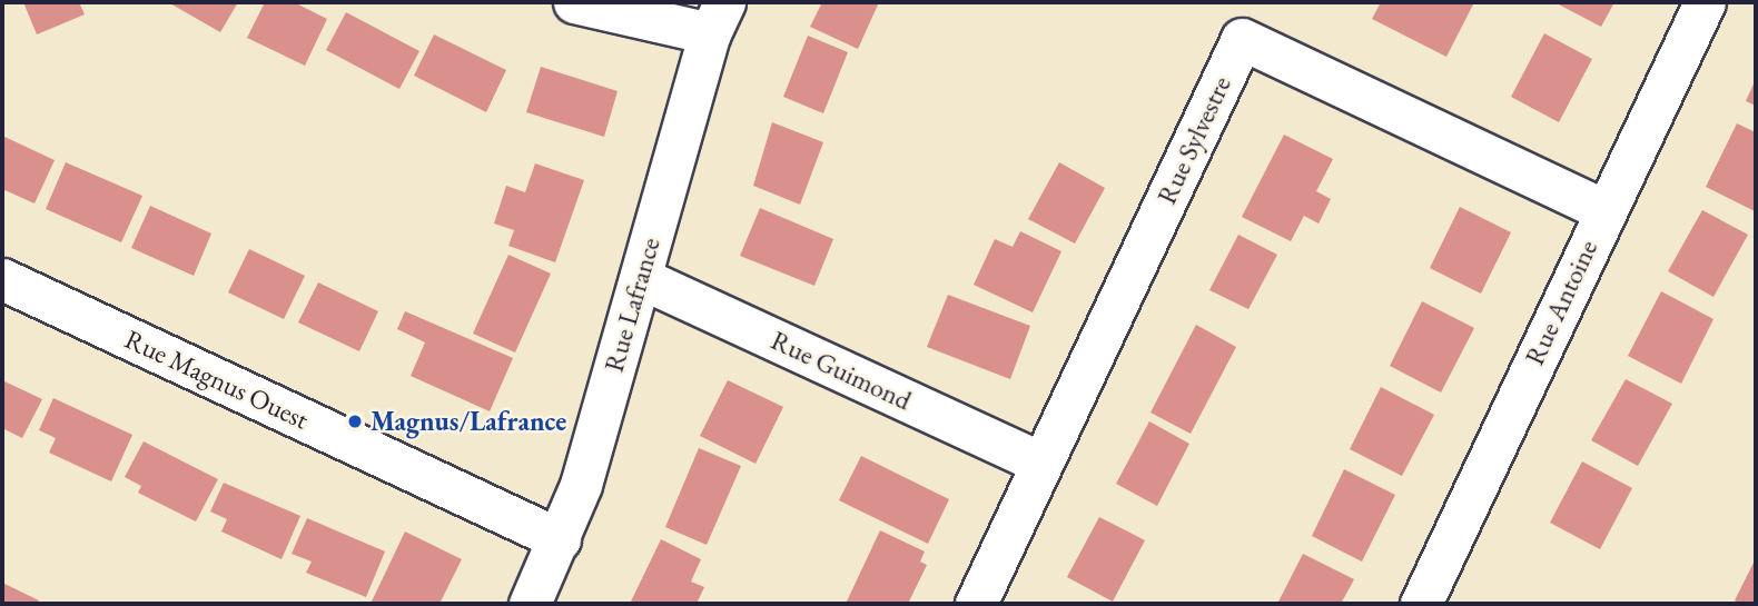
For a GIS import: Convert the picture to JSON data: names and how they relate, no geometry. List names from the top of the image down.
{
  "streets": {
    "street": [
      "Rue Sylvestre",
      "Rue Antoine",
      "Rue Lafrance",
      "Rue Guimond",
      "Rue Magnus Ouest"
    ]
  },
  "crossings": [
    ["Rue Sylvestre", "Rue Antoine"],
    ["Rue Sylvestre", "Rue Guimond"],
    ["Rue Lafrance", "Rue Guimond"],
    ["Rue Lafrance", "Rue Magnus Ouest"]
  ],
  "places": ["Magnus/Lafrance"]
}
